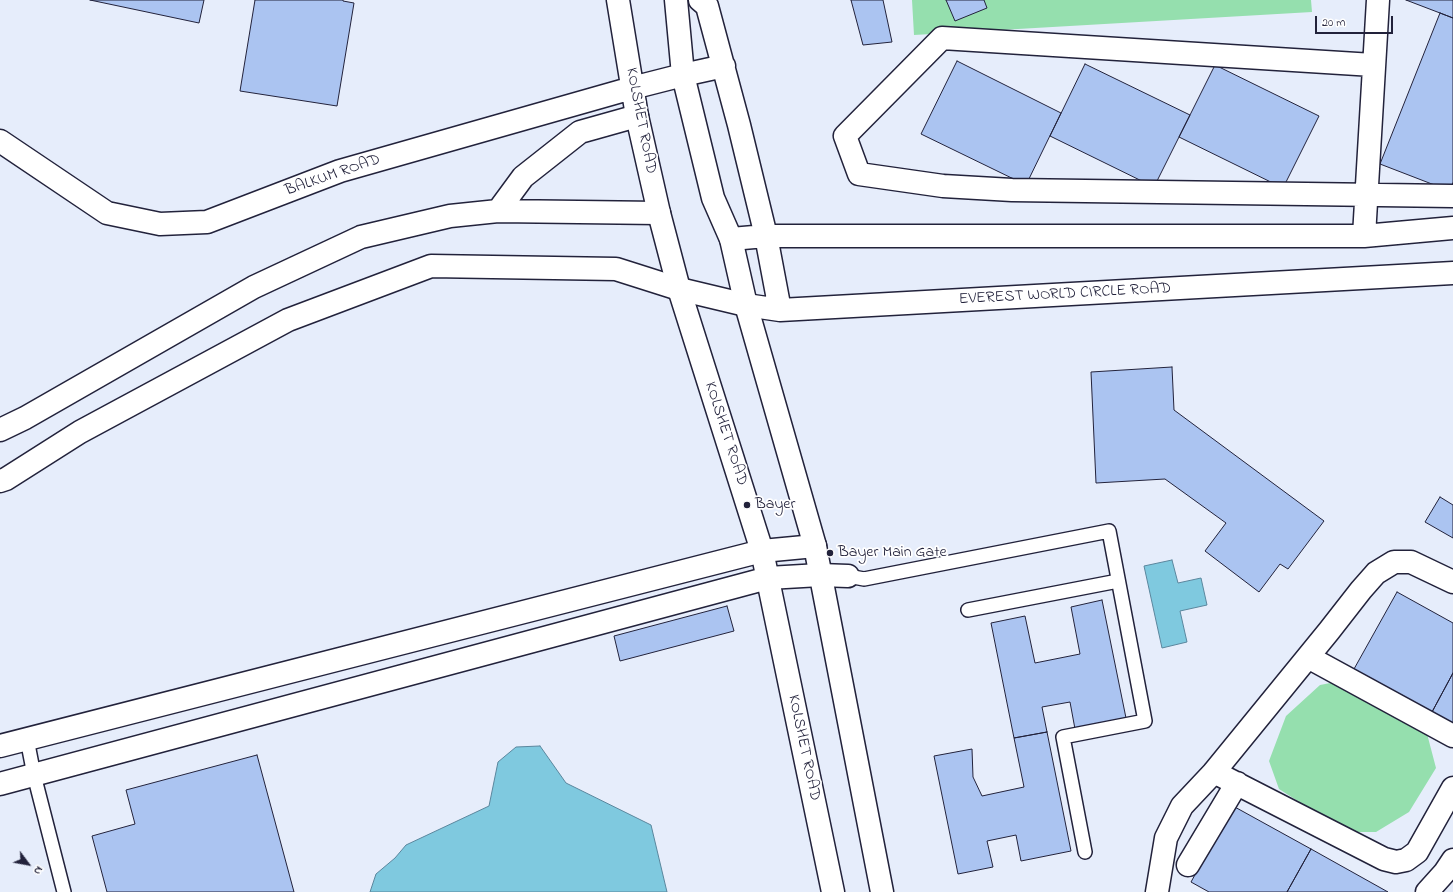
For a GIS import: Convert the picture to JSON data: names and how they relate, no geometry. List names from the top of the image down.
{
  "streets": {
    "street": ["KOLSHET ROAD", "BALKUM ROAD", "EVEREST WORLD CIRCLE ROAD"]
  },
  "crossings": [
    ["KOLSHET ROAD", "BALKUM ROAD"],
    ["KOLSHET ROAD", "EVEREST WORLD CIRCLE ROAD"]
  ],
  "places": ["Bayer", "Bayer Main Gate"],
  "scale_bar": "20 m",
  "north": "bottom right"
}
